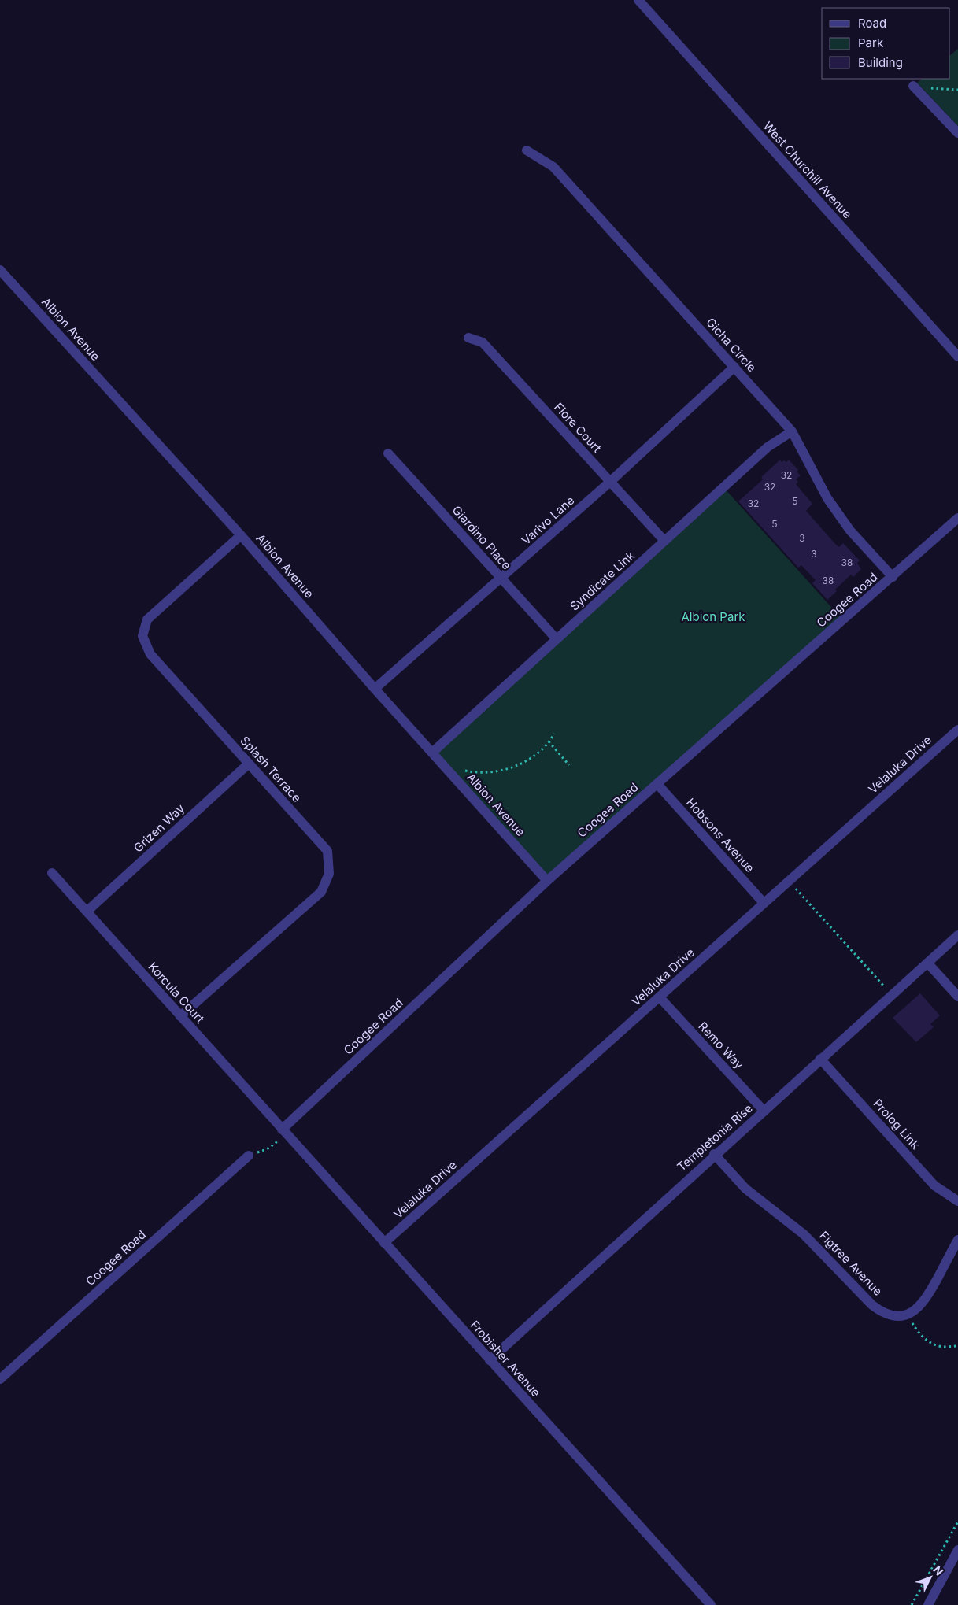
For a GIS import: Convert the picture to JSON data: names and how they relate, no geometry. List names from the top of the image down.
{
  "streets": {
    "street": [
      "West Churchill Avenue",
      "Albion Avenue",
      "Gicha Circle",
      "Fiore Court",
      "Varivo Lane",
      "Giardino Place",
      "Syndicate Link",
      "Coogee Road",
      "Velaluka Drive",
      "Splash Terrace",
      "Grizen Way",
      "Hobsons Avenue",
      "Korcula Court",
      "Remo Way",
      "Prolog Link",
      "Templetonia Rise",
      "Figtree Avenue",
      "Frobisher Avenue"
    ]
  },
  "crossings": [
    ["Albion Avenue", "Varivo Lane"],
    ["Albion Avenue", "Syndicate Link"],
    ["Albion Avenue", "Coogee Road"],
    ["Albion Avenue", "Splash Terrace"],
    ["Gicha Circle", "Varivo Lane"],
    ["Gicha Circle", "Syndicate Link"],
    ["Gicha Circle", "Coogee Road"],
    ["Fiore Court", "Varivo Lane"],
    ["Fiore Court", "Syndicate Link"],
    ["Varivo Lane", "Giardino Place"],
    ["Giardino Place", "Syndicate Link"],
    ["Coogee Road", "Hobsons Avenue"],
    ["Coogee Road", "Korcula Court"],
    ["Coogee Road", "Frobisher Avenue"],
    ["Velaluka Drive", "Hobsons Avenue"],
    ["Velaluka Drive", "Remo Way"],
    ["Velaluka Drive", "Frobisher Avenue"],
    ["Splash Terrace", "Grizen Way"],
    ["Splash Terrace", "Korcula Court"],
    ["Grizen Way", "Korcula Court"],
    ["Korcula Court", "Frobisher Avenue"],
    ["Remo Way", "Templetonia Rise"],
    ["Prolog Link", "Templetonia Rise"],
    ["Templetonia Rise", "Figtree Avenue"],
    ["Templetonia Rise", "Frobisher Avenue"]
  ],
  "parks": ["Albion Park"],
  "house_numbers": [
    "32",
    "32",
    "5",
    "32",
    "5",
    "3",
    "3",
    "38",
    "38"
  ],
  "legend": ["Road", "Park", "Building"],
  "north": "top right"
}
